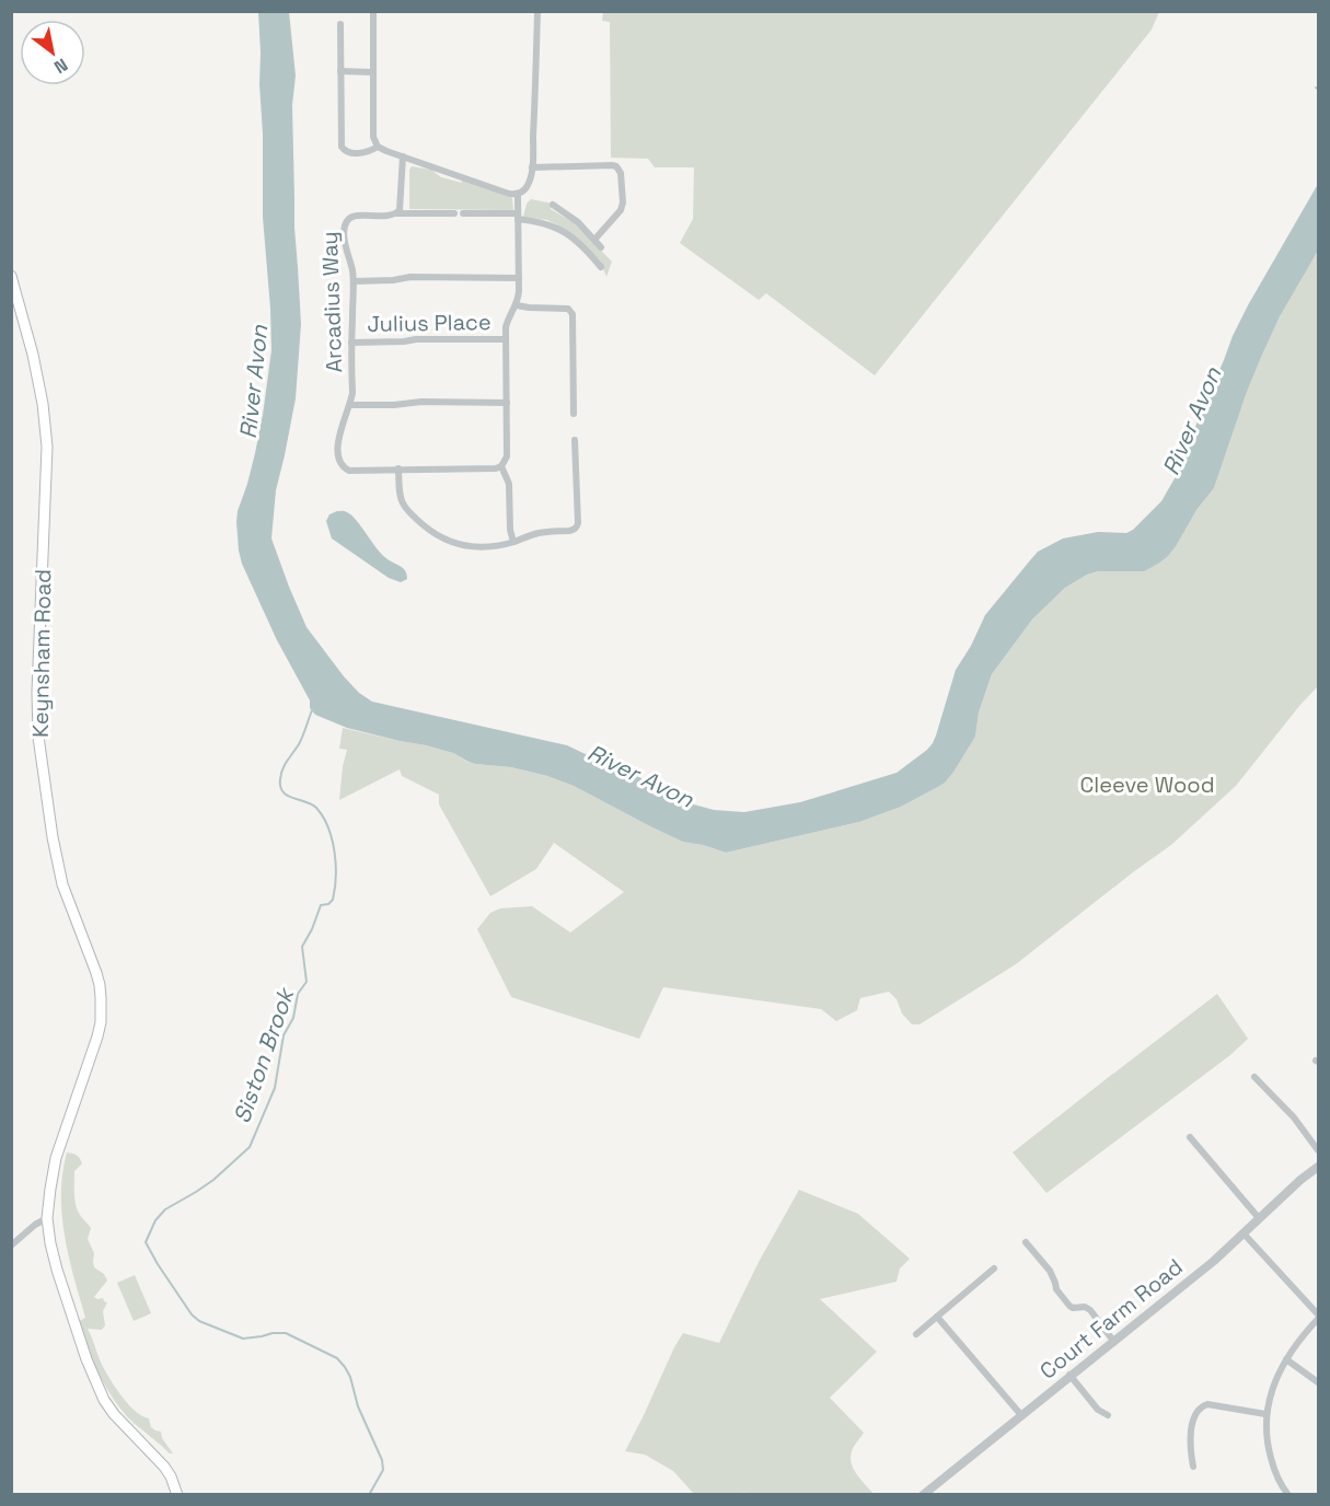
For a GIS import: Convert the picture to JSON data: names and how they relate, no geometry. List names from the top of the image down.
{
  "streets": {
    "main road": ["Keynsham Road"],
    "street": ["Arcadius Way", "Julius Place", "Court Farm Road"]
  },
  "crossings": [
    ["Arcadius Way", "Julius Place"]
  ],
  "water": ["River Avon", "Siston Brook"],
  "parks": ["Cleeve Wood"],
  "north": "bottom right"
}
